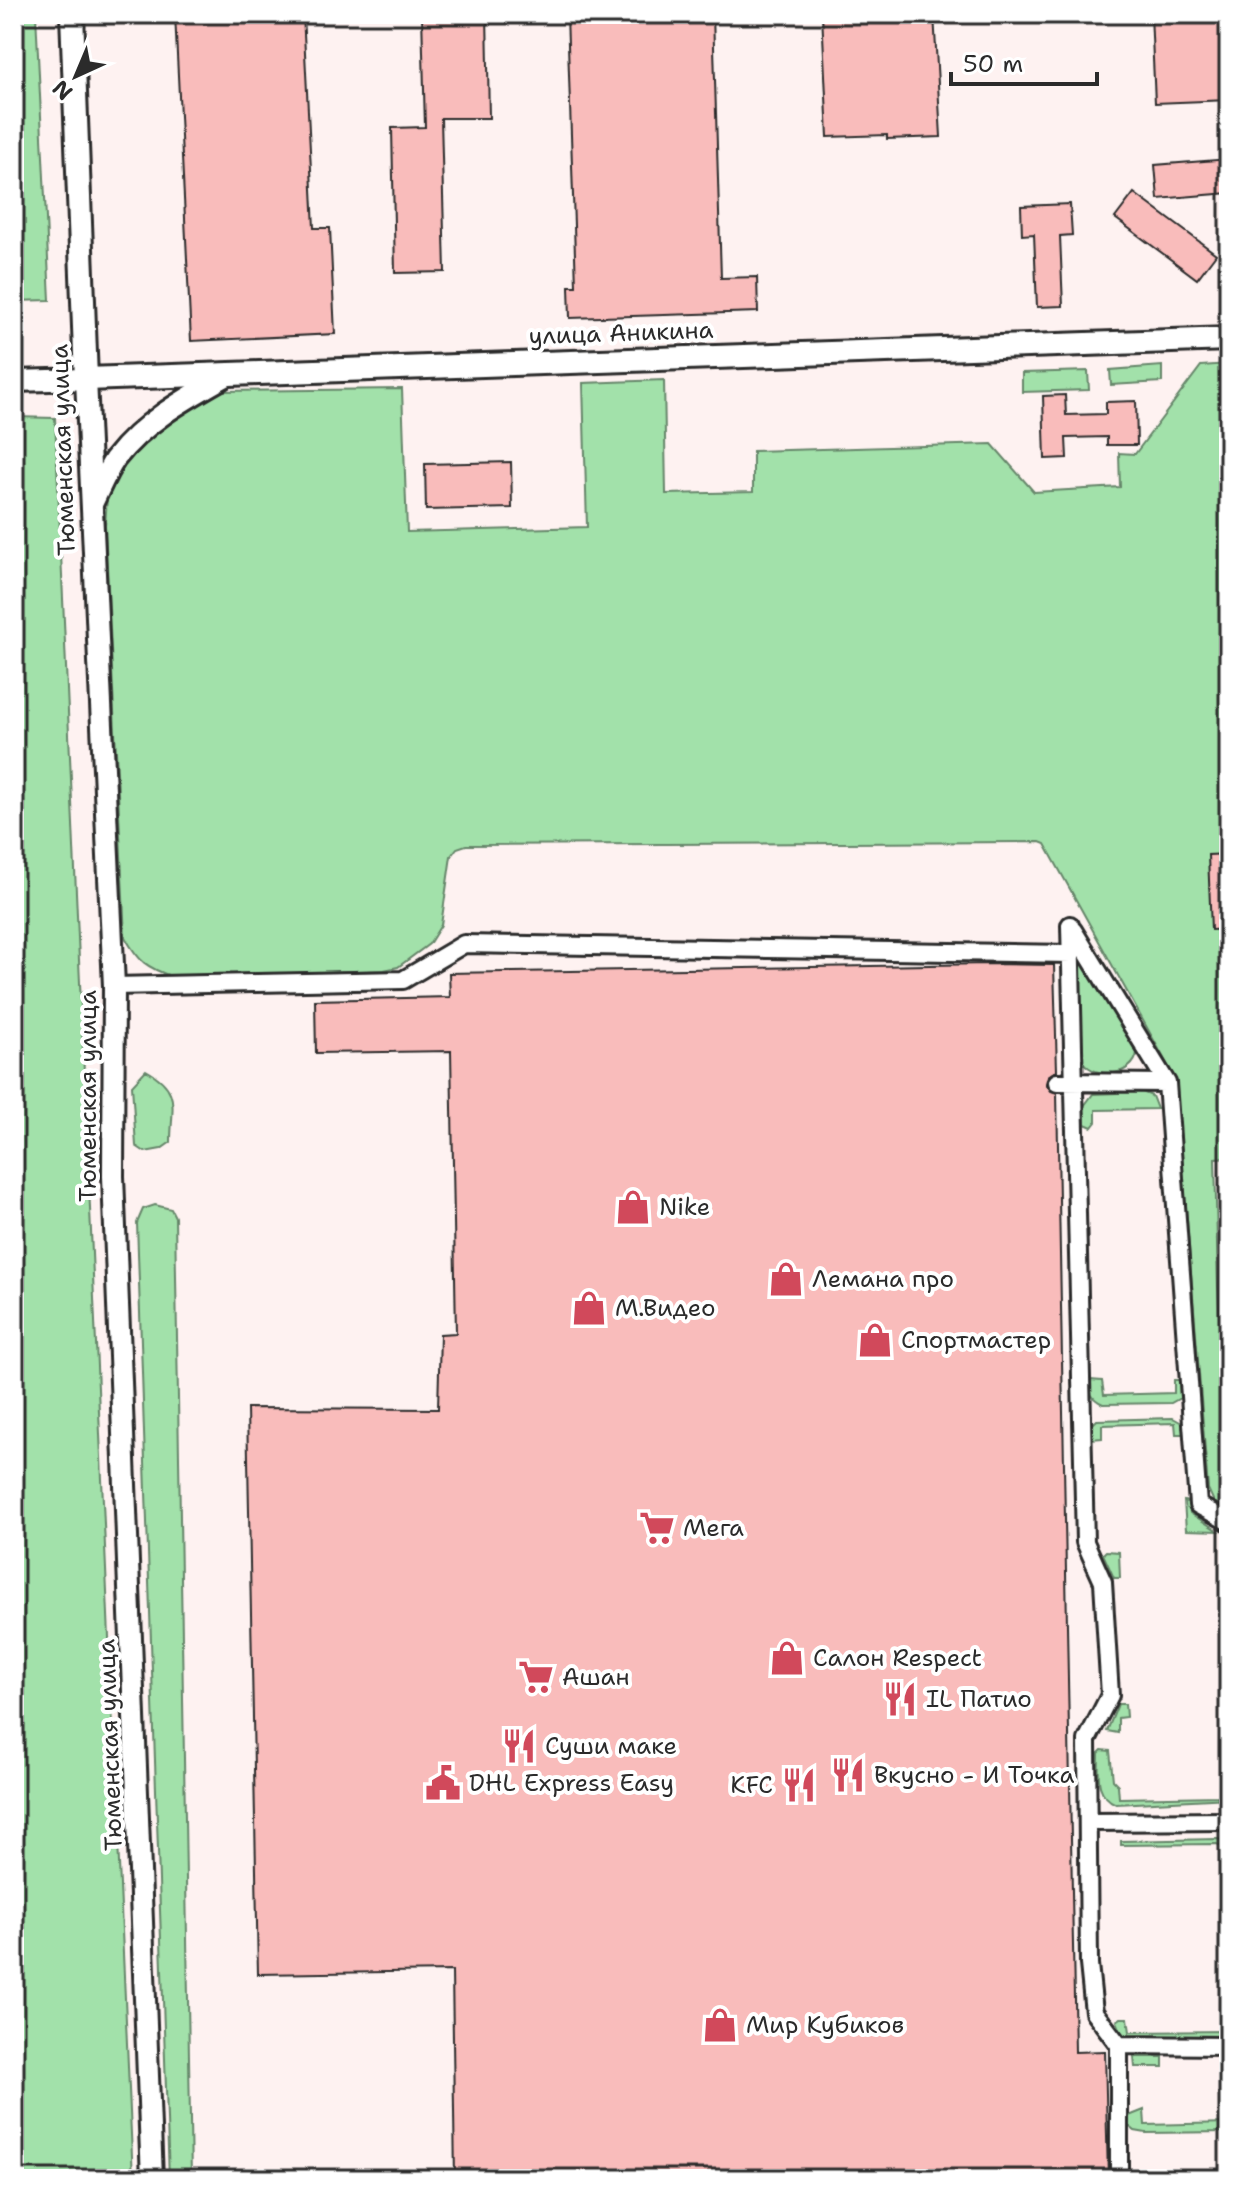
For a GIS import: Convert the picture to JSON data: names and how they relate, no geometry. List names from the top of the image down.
{
  "streets": {
    "main road": ["улица Аникина", "Тюменская улица"]
  },
  "crossings": [
    ["улица Аникина", "Тюменская улица"]
  ],
  "places": {
    "shop": [
      "Nike",
      "Лемана про",
      "М.Видео",
      "Спортмастер",
      "Салон Respect",
      "Мир Кубиков"
    ],
    "supermarket": ["Мега", "Ашан"],
    "restaurant": [
      "IL Патио",
      "Суши маке",
      "Вкусно - И Точка",
      "KFC"
    ],
    "public building": ["DHL Express Easy"]
  },
  "scale_bar": "50 m",
  "north": "bottom left"
}
